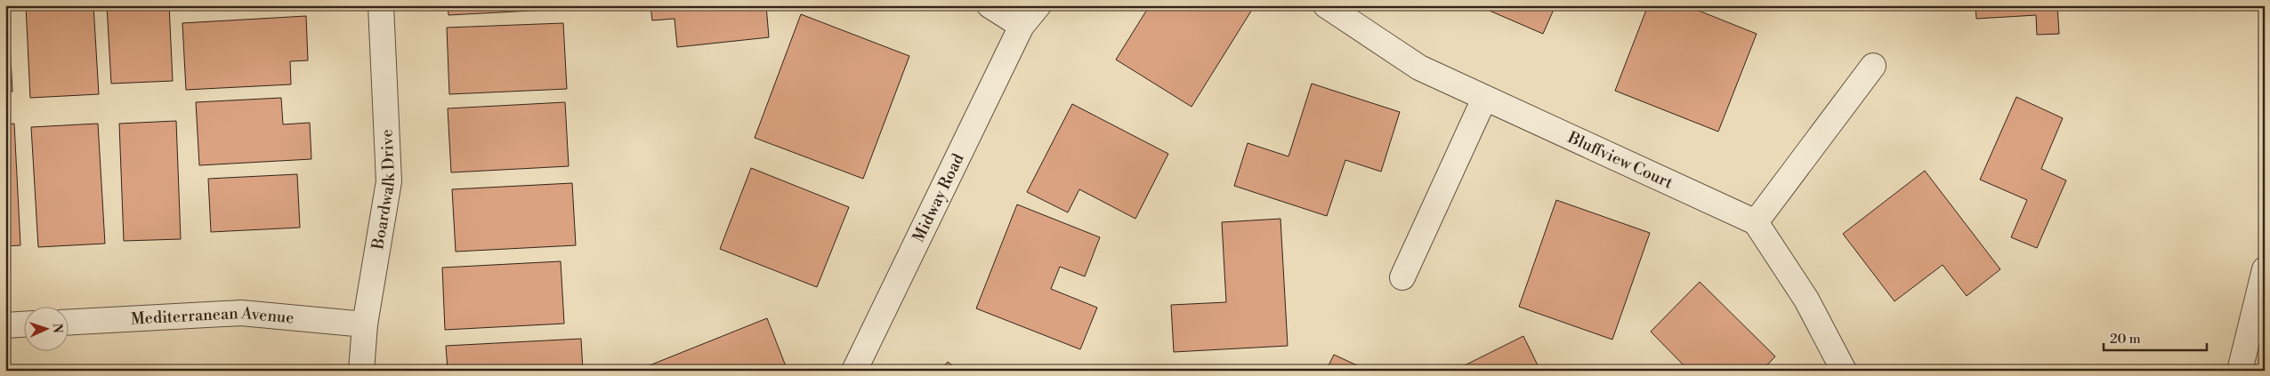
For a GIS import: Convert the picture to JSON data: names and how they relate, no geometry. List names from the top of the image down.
{
  "streets": {
    "street": [
      "Bluffview Court",
      "Boardwalk Drive",
      "Midway Road",
      "Mediterranean Avenue"
    ]
  },
  "crossings": [
    ["Boardwalk Drive", "Mediterranean Avenue"]
  ],
  "scale_bar": "20 m",
  "north": "right"
}
